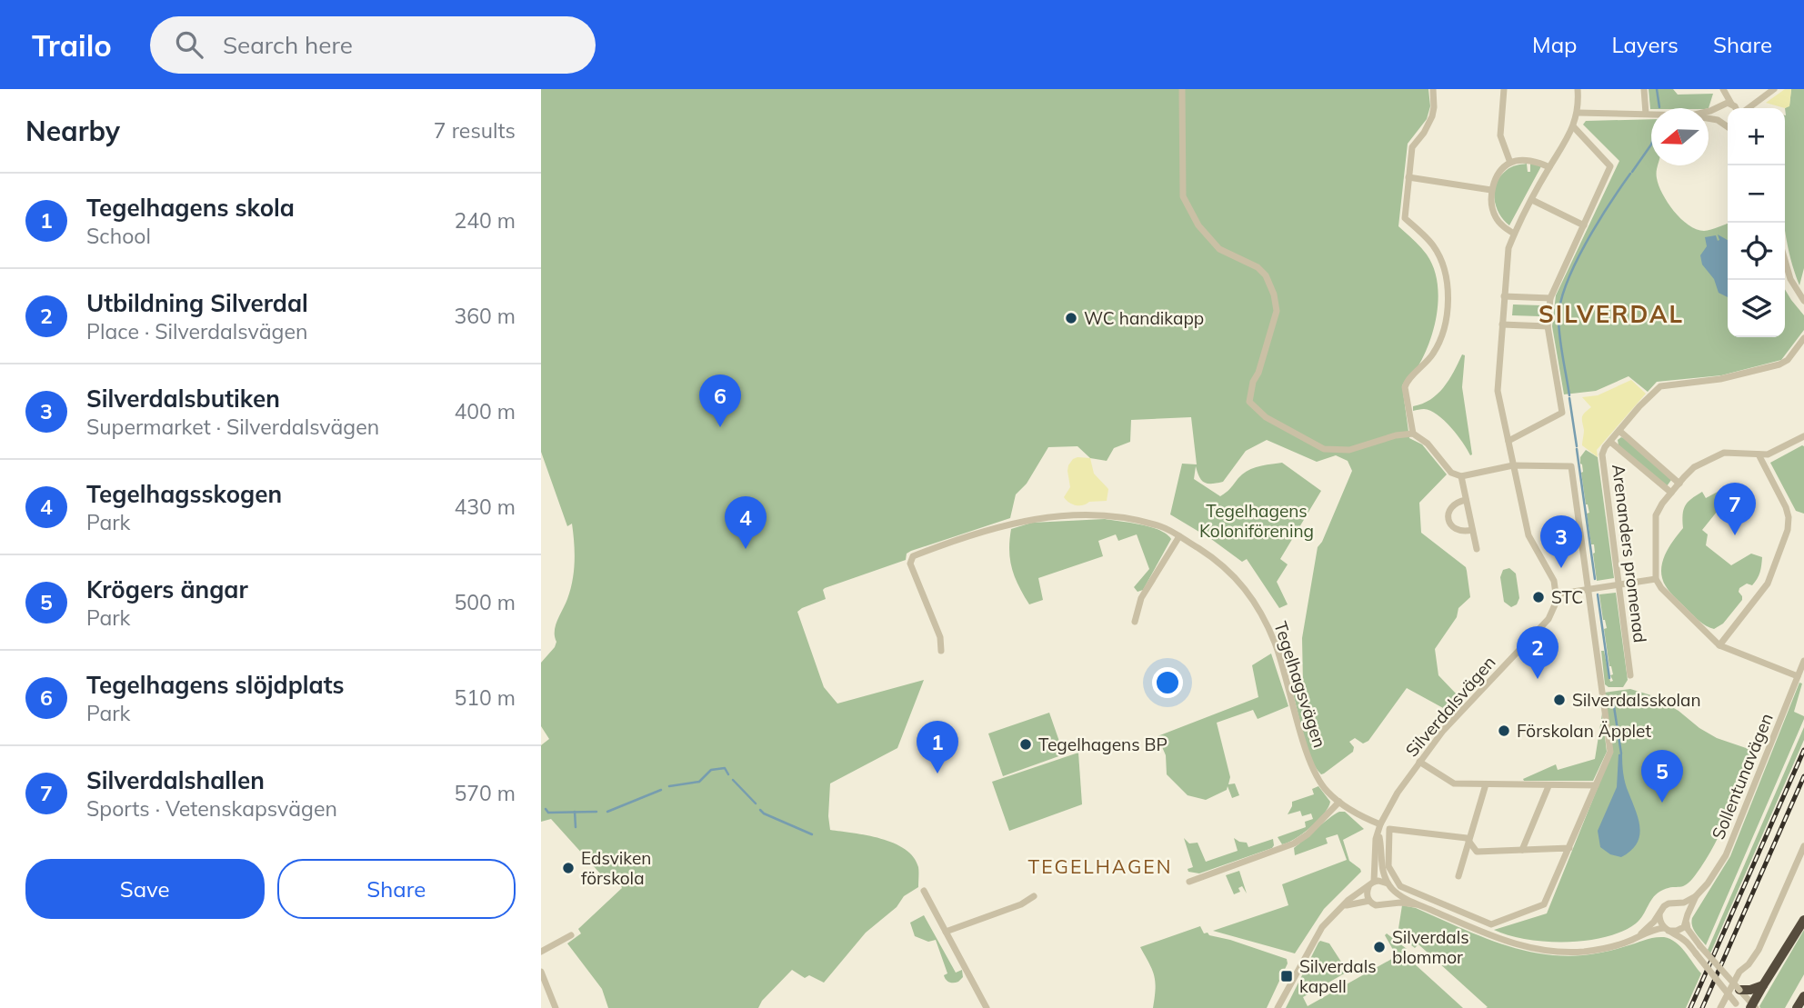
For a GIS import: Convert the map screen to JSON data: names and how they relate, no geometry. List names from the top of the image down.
{
  "streets": {
    "street": [
      "Arenanders promenad",
      "Tegelhagsvägen",
      "Silverdalsvägen",
      "Sollentunavägen"
    ]
  },
  "crossings": [
    ["Tegelhagsvägen", "Silverdalsvägen"],
    ["Silverdalsvägen", "Sollentunavägen"]
  ],
  "districts": ["SILVERDAL", "TEGELHAGEN"],
  "parks": ["Tegelhagens Koloniförening"],
  "places": {
    "other": [
      "WC handikapp",
      "STC",
      "Silverdalsskolan",
      "Förskolan Äpplet",
      "Tegelhagens BP",
      "Edsviken förskola",
      "Silverdals blommor"
    ],
    "transit": ["Silverdals kapell"]
  },
  "north": "left",
  "page": {
    "header": "Trailo",
    "search": "Search here",
    "nav": ["Map", "Layers", "Share"],
    "heading": ["Nearby", "7 results"],
    "map_buttons": ["+", "−"],
    "list": [
      {
        "mark": "1",
        "name": "Tegelhagens skola",
        "note": "School",
        "value": "240 m"
      },
      {
        "mark": "2",
        "name": "Utbildning Silverdal",
        "note": "Place · Silverdalsvägen",
        "value": "360 m"
      },
      {
        "mark": "3",
        "name": "Silverdalsbutiken",
        "note": "Supermarket · Silverdalsvägen",
        "value": "400 m"
      },
      {
        "mark": "4",
        "name": "Tegelhagsskogen",
        "note": "Park",
        "value": "430 m"
      },
      {
        "mark": "5",
        "name": "Krögers ängar",
        "note": "Park",
        "value": "500 m"
      },
      {
        "mark": "6",
        "name": "Tegelhagens slöjdplats",
        "note": "Park",
        "value": "510 m"
      },
      {
        "mark": "7",
        "name": "Silverdalshallen",
        "note": "Sports · Vetenskapsvägen",
        "value": "570 m"
      }
    ],
    "pins": [
      "6",
      "7",
      "4",
      "3",
      "2",
      "1",
      "5"
    ],
    "buttons": ["Save", "Share"]
  }
}
